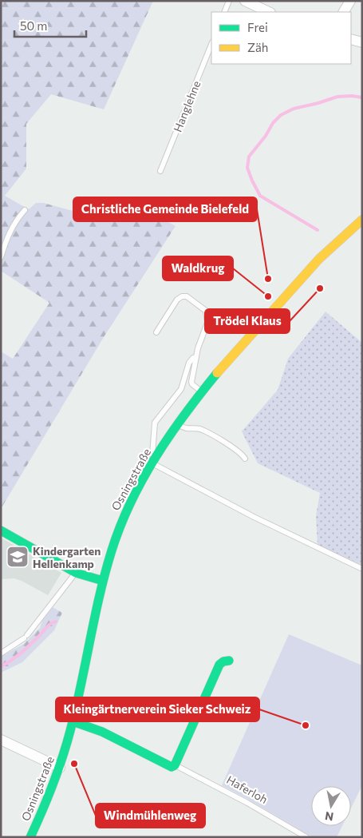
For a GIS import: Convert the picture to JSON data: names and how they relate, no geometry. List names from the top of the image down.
{
  "streets": {
    "main road": ["Osningstraße", "Haferloh"],
    "lane": ["Hanglehne"]
  },
  "crossings": [
    ["Osningstraße", "Haferloh"]
  ],
  "places": {
    "other": [
      "Christliche Gemeinde Bielefeld",
      "Trödel Klaus",
      "Waldkrug",
      "Kleingärtnerverein Sieker Schweiz",
      "Windmühlenweg"
    ],
    "school or university": ["Kindergarten Hellenkamp"]
  },
  "legend": ["Frei", "Zäh"],
  "scale_bar": "50 m",
  "north": "bottom"
}
